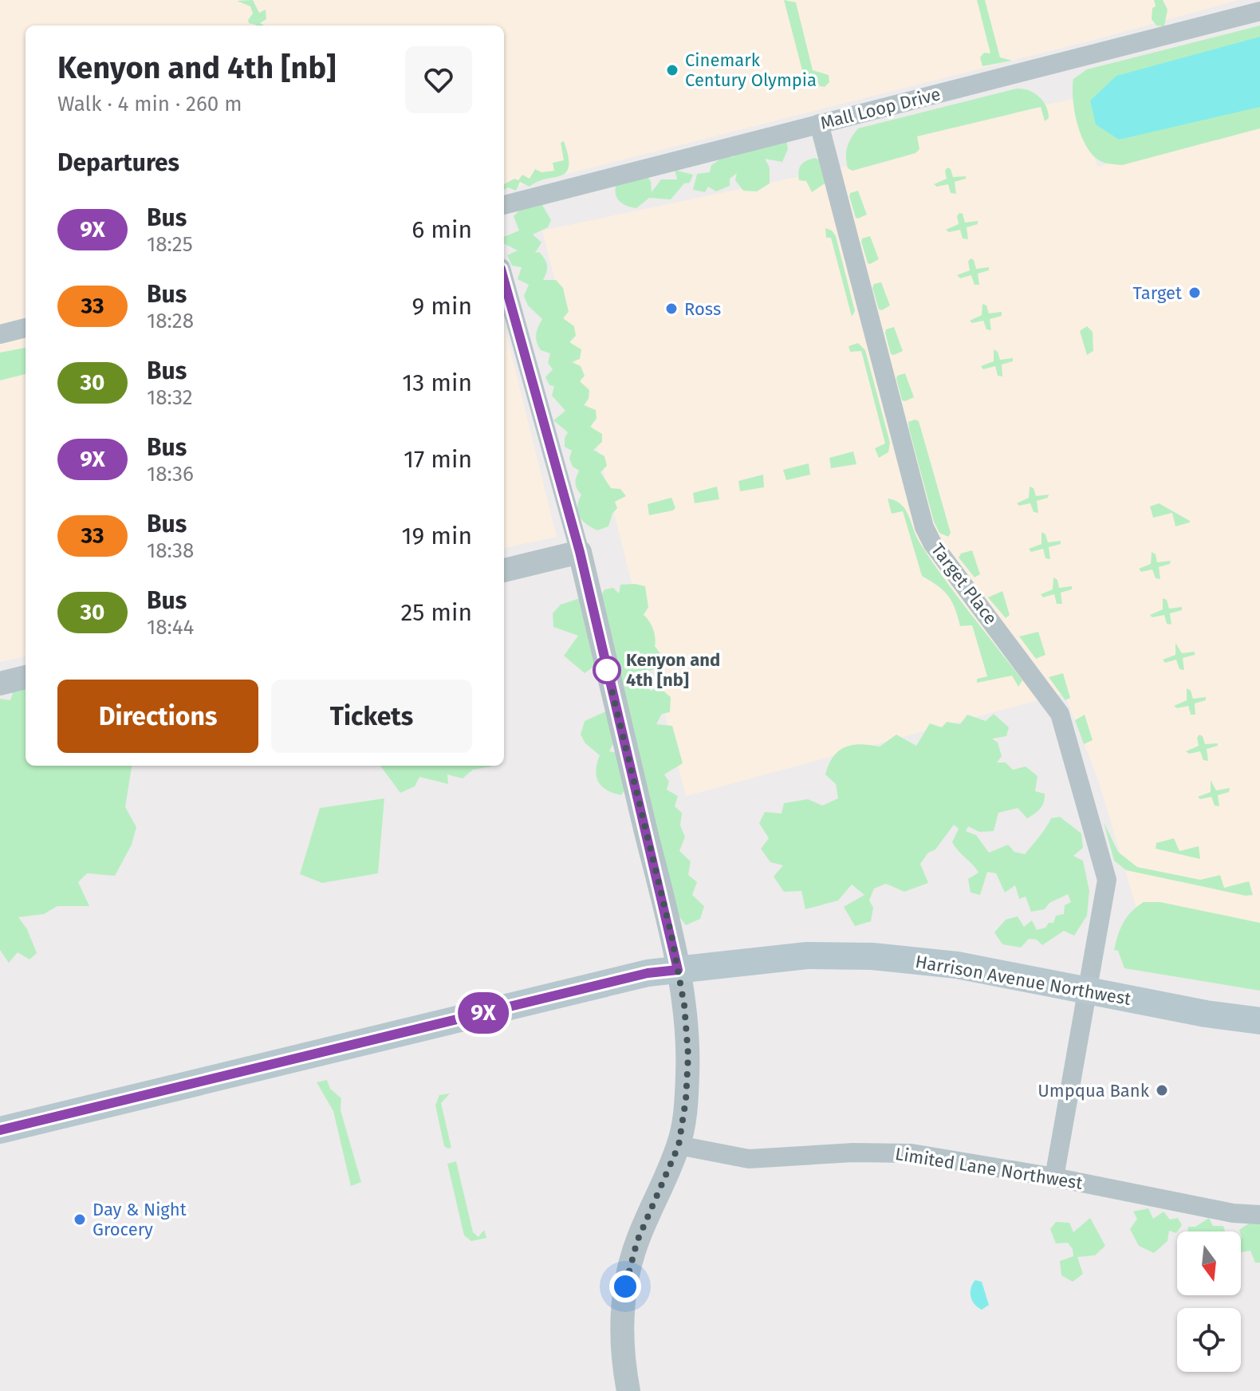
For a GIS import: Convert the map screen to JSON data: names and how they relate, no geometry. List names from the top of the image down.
{
  "streets": {
    "main road": ["Harrison Avenue Northwest"],
    "street": ["Mall Loop Drive", "Target Place", "Limited Lane Northwest"]
  },
  "crossings": [
    ["Mall Loop Drive", "Target Place"],
    ["Target Place", "Harrison Avenue Northwest"],
    ["Target Place", "Limited Lane Northwest"]
  ],
  "places": [
    "Cinemark Century Olympia",
    "Target",
    "Ross",
    "Kenyon and 4th [nb]",
    "Umpqua Bank",
    "Day & Night Grocery"
  ],
  "lines": ["bus line 9X"],
  "north": "bottom",
  "page": {
    "on_map": "9X",
    "heading": [
      ["Kenyon and 4th [nb]", "Walk · 4 min · 260 m"],
      "Departures"
    ],
    "list": [
      {
        "mark": "9X",
        "name": "Bus",
        "note": "18:25",
        "value": "6 min"
      },
      {
        "mark": "33",
        "name": "Bus",
        "note": "18:28",
        "value": "9 min"
      },
      {
        "mark": "30",
        "name": "Bus",
        "note": "18:32",
        "value": "13 min"
      },
      {
        "mark": "9X",
        "name": "Bus",
        "note": "18:36",
        "value": "17 min"
      },
      {
        "mark": "33",
        "name": "Bus",
        "note": "18:38",
        "value": "19 min"
      },
      {
        "mark": "30",
        "name": "Bus",
        "note": "18:44",
        "value": "25 min"
      }
    ],
    "buttons": ["Directions", "Tickets"]
  }
}
